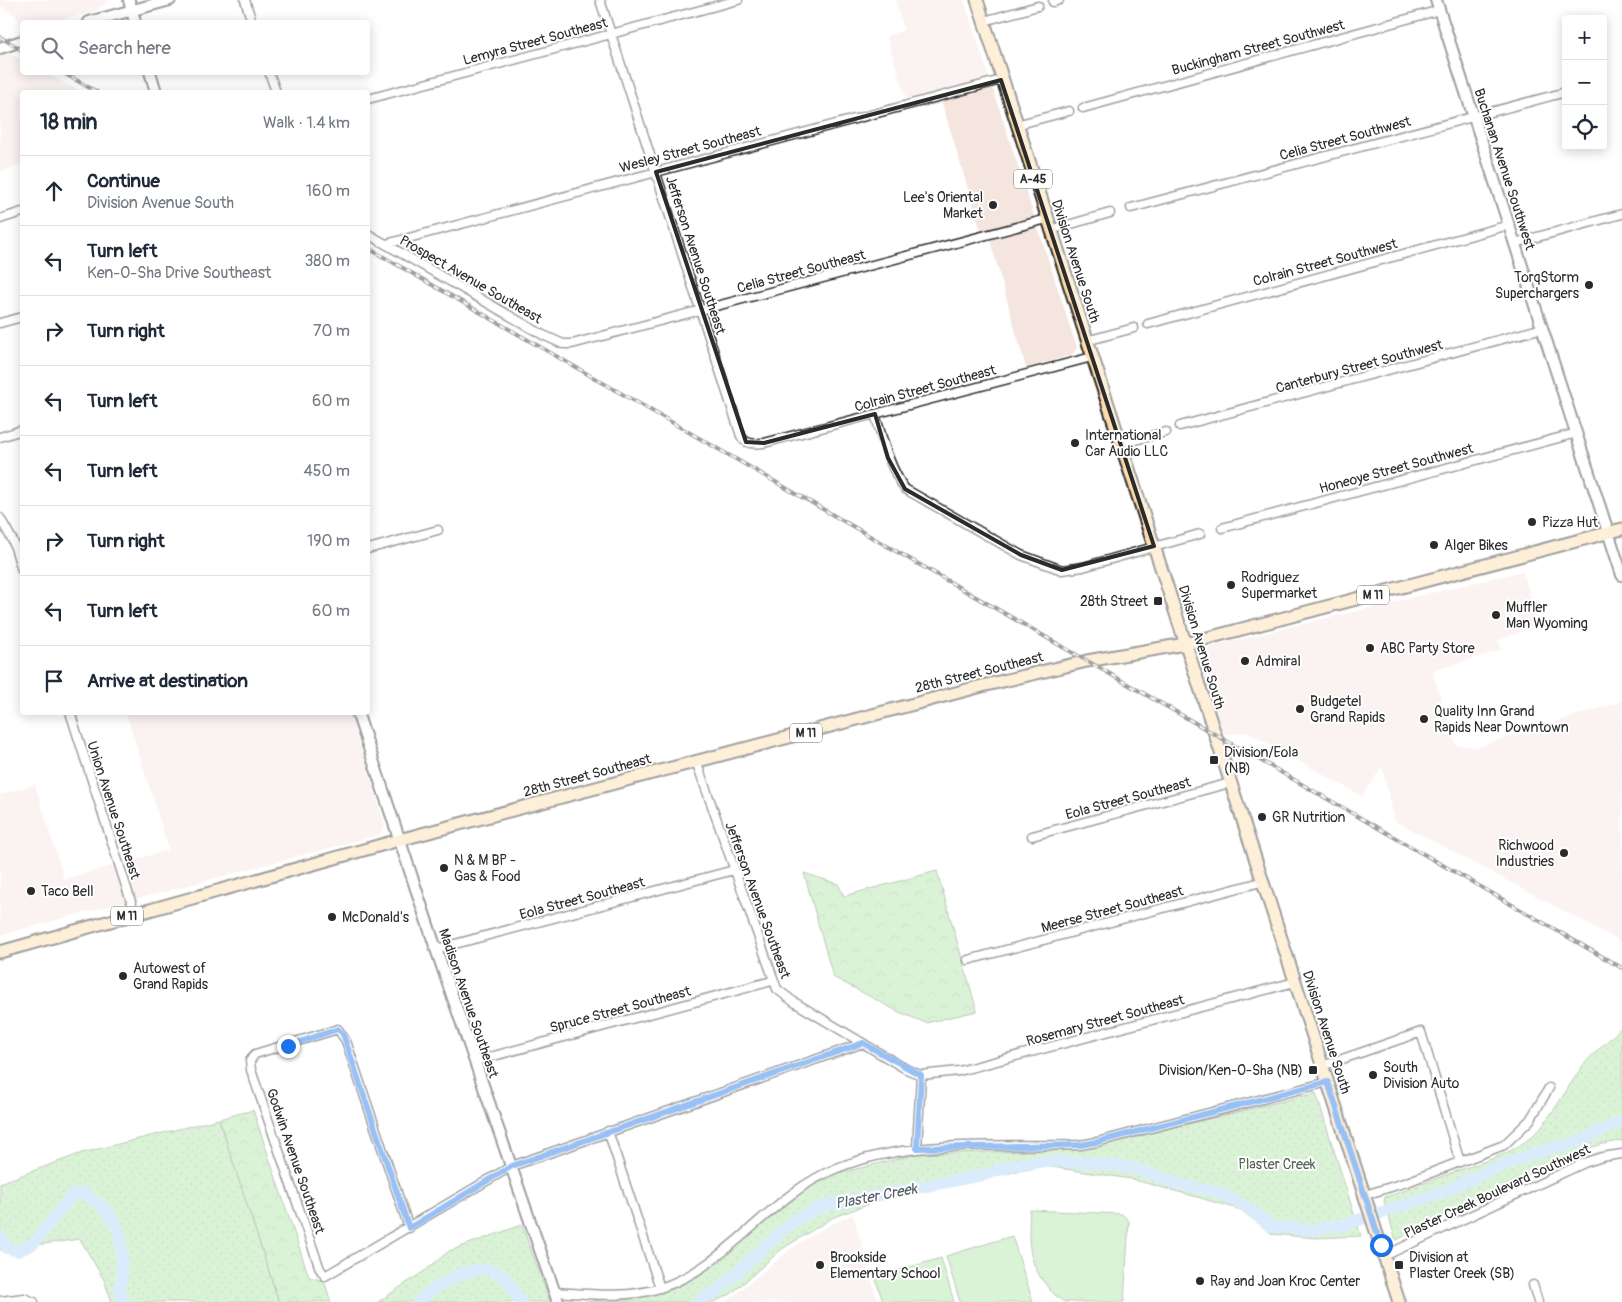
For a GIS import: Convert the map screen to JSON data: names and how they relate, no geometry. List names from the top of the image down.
{
  "streets": {
    "main road": [
      "A-45",
      "Division Avenue South",
      "M 11",
      "28th Street Southeast"
    ],
    "street": [
      "Lemyra Street Southeast",
      "Buckingham Street Southwest",
      "Celia Street Southwest",
      "Wesley Street Southeast",
      "Buchanan Avenue Southwest",
      "Jefferson Avenue Southeast",
      "Colrain Street Southwest",
      "Celia Street Southeast",
      "Prospect Avenue Southeast",
      "Canterbury Street Southwest",
      "Colrain Street Southeast",
      "Honeoye Street Southwest",
      "Eola Street Southeast",
      "Union Avenue Southeast",
      "Meerse Street Southeast",
      "Madison Avenue Southeast",
      "Spruce Street Southeast",
      "Rosemary Street Southeast",
      "Godwin Avenue Southeast",
      "Plaster Creek Boulevard Southwest"
    ]
  },
  "crossings": [
    ["Lemyra Street Southeast", "Jefferson Avenue Southeast"],
    ["Buckingham Street Southwest", "Buchanan Avenue Southwest"],
    ["Celia Street Southwest", "Buchanan Avenue Southwest"],
    ["Wesley Street Southeast", "Jefferson Avenue Southeast"],
    ["Wesley Street Southeast", "Division Avenue South"],
    ["Wesley Street Southeast", "Prospect Avenue Southeast"],
    ["Buchanan Avenue Southwest", "Colrain Street Southwest"],
    ["Buchanan Avenue Southwest", "Canterbury Street Southwest"],
    ["Buchanan Avenue Southwest", "Honeoye Street Southwest"],
    ["Buchanan Avenue Southwest", "M 11"],
    ["Jefferson Avenue Southeast", "Celia Street Southeast"],
    ["Jefferson Avenue Southeast", "Colrain Street Southeast"],
    ["Jefferson Avenue Southeast", "28th Street Southeast"],
    ["Jefferson Avenue Southeast", "Eola Street Southeast"],
    ["Jefferson Avenue Southeast", "Spruce Street Southeast"],
    ["Jefferson Avenue Southeast", "Rosemary Street Southeast"],
    ["Division Avenue South", "Celia Street Southeast"],
    ["Division Avenue South", "Colrain Street Southeast"],
    ["Division Avenue South", "M 11"],
    ["Division Avenue South", "28th Street Southeast"],
    ["Division Avenue South", "Eola Street Southeast"],
    ["Division Avenue South", "Meerse Street Southeast"],
    ["Division Avenue South", "Rosemary Street Southeast"],
    ["Division Avenue South", "Plaster Creek Boulevard Southwest"],
    ["Celia Street Southeast", "Prospect Avenue Southeast"],
    ["M 11", "28th Street Southeast"],
    ["28th Street Southeast", "Union Avenue Southeast"],
    ["28th Street Southeast", "Madison Avenue Southeast"],
    ["Eola Street Southeast", "Madison Avenue Southeast"],
    ["Madison Avenue Southeast", "Spruce Street Southeast"]
  ],
  "water": ["Plaster Creek"],
  "parks": ["Plaster Creek"],
  "places": {
    "other": [
      "Lee's Oriental Market",
      "TorqStorm Superchargers",
      "International Car Audio LLC",
      "Pizza Hut",
      "Alger Bikes",
      "Rodriguez Supermarket",
      "Muffler Man Wyoming",
      "ABC Party Store",
      "Admiral",
      "Budgetel Grand Rapids",
      "Quality Inn Grand Rapids Near Downtown",
      "GR Nutrition",
      "Richwood Industries",
      "N & M BP - Gas & Food",
      "Taco Bell",
      "McDonald's",
      "Autowest of Grand Rapids",
      "South Division Auto",
      "Brookside Elementary School",
      "Ray and Joan Kroc Center"
    ],
    "transit": [
      "28th Street",
      "Division/Eola (NB)",
      "Division/Ken-O-Sha (NB)",
      "Division at Plaster Creek (SB)"
    ]
  },
  "page": {
    "map_buttons": ["+", "−"],
    "search": "Search here",
    "heading": ["18 min", "Walk · 1.4 km"],
    "list": [
      ["Continue", "Division Avenue South", "160 m"],
      ["Turn left", "Ken-O-Sha Drive Southeast", "380 m"],
      ["Turn right", "70 m"],
      ["Turn left", "60 m"],
      ["Turn left", "450 m"],
      ["Turn right", "190 m"],
      ["Turn left", "60 m"],
      "Arrive at destination"
    ]
  }
}
